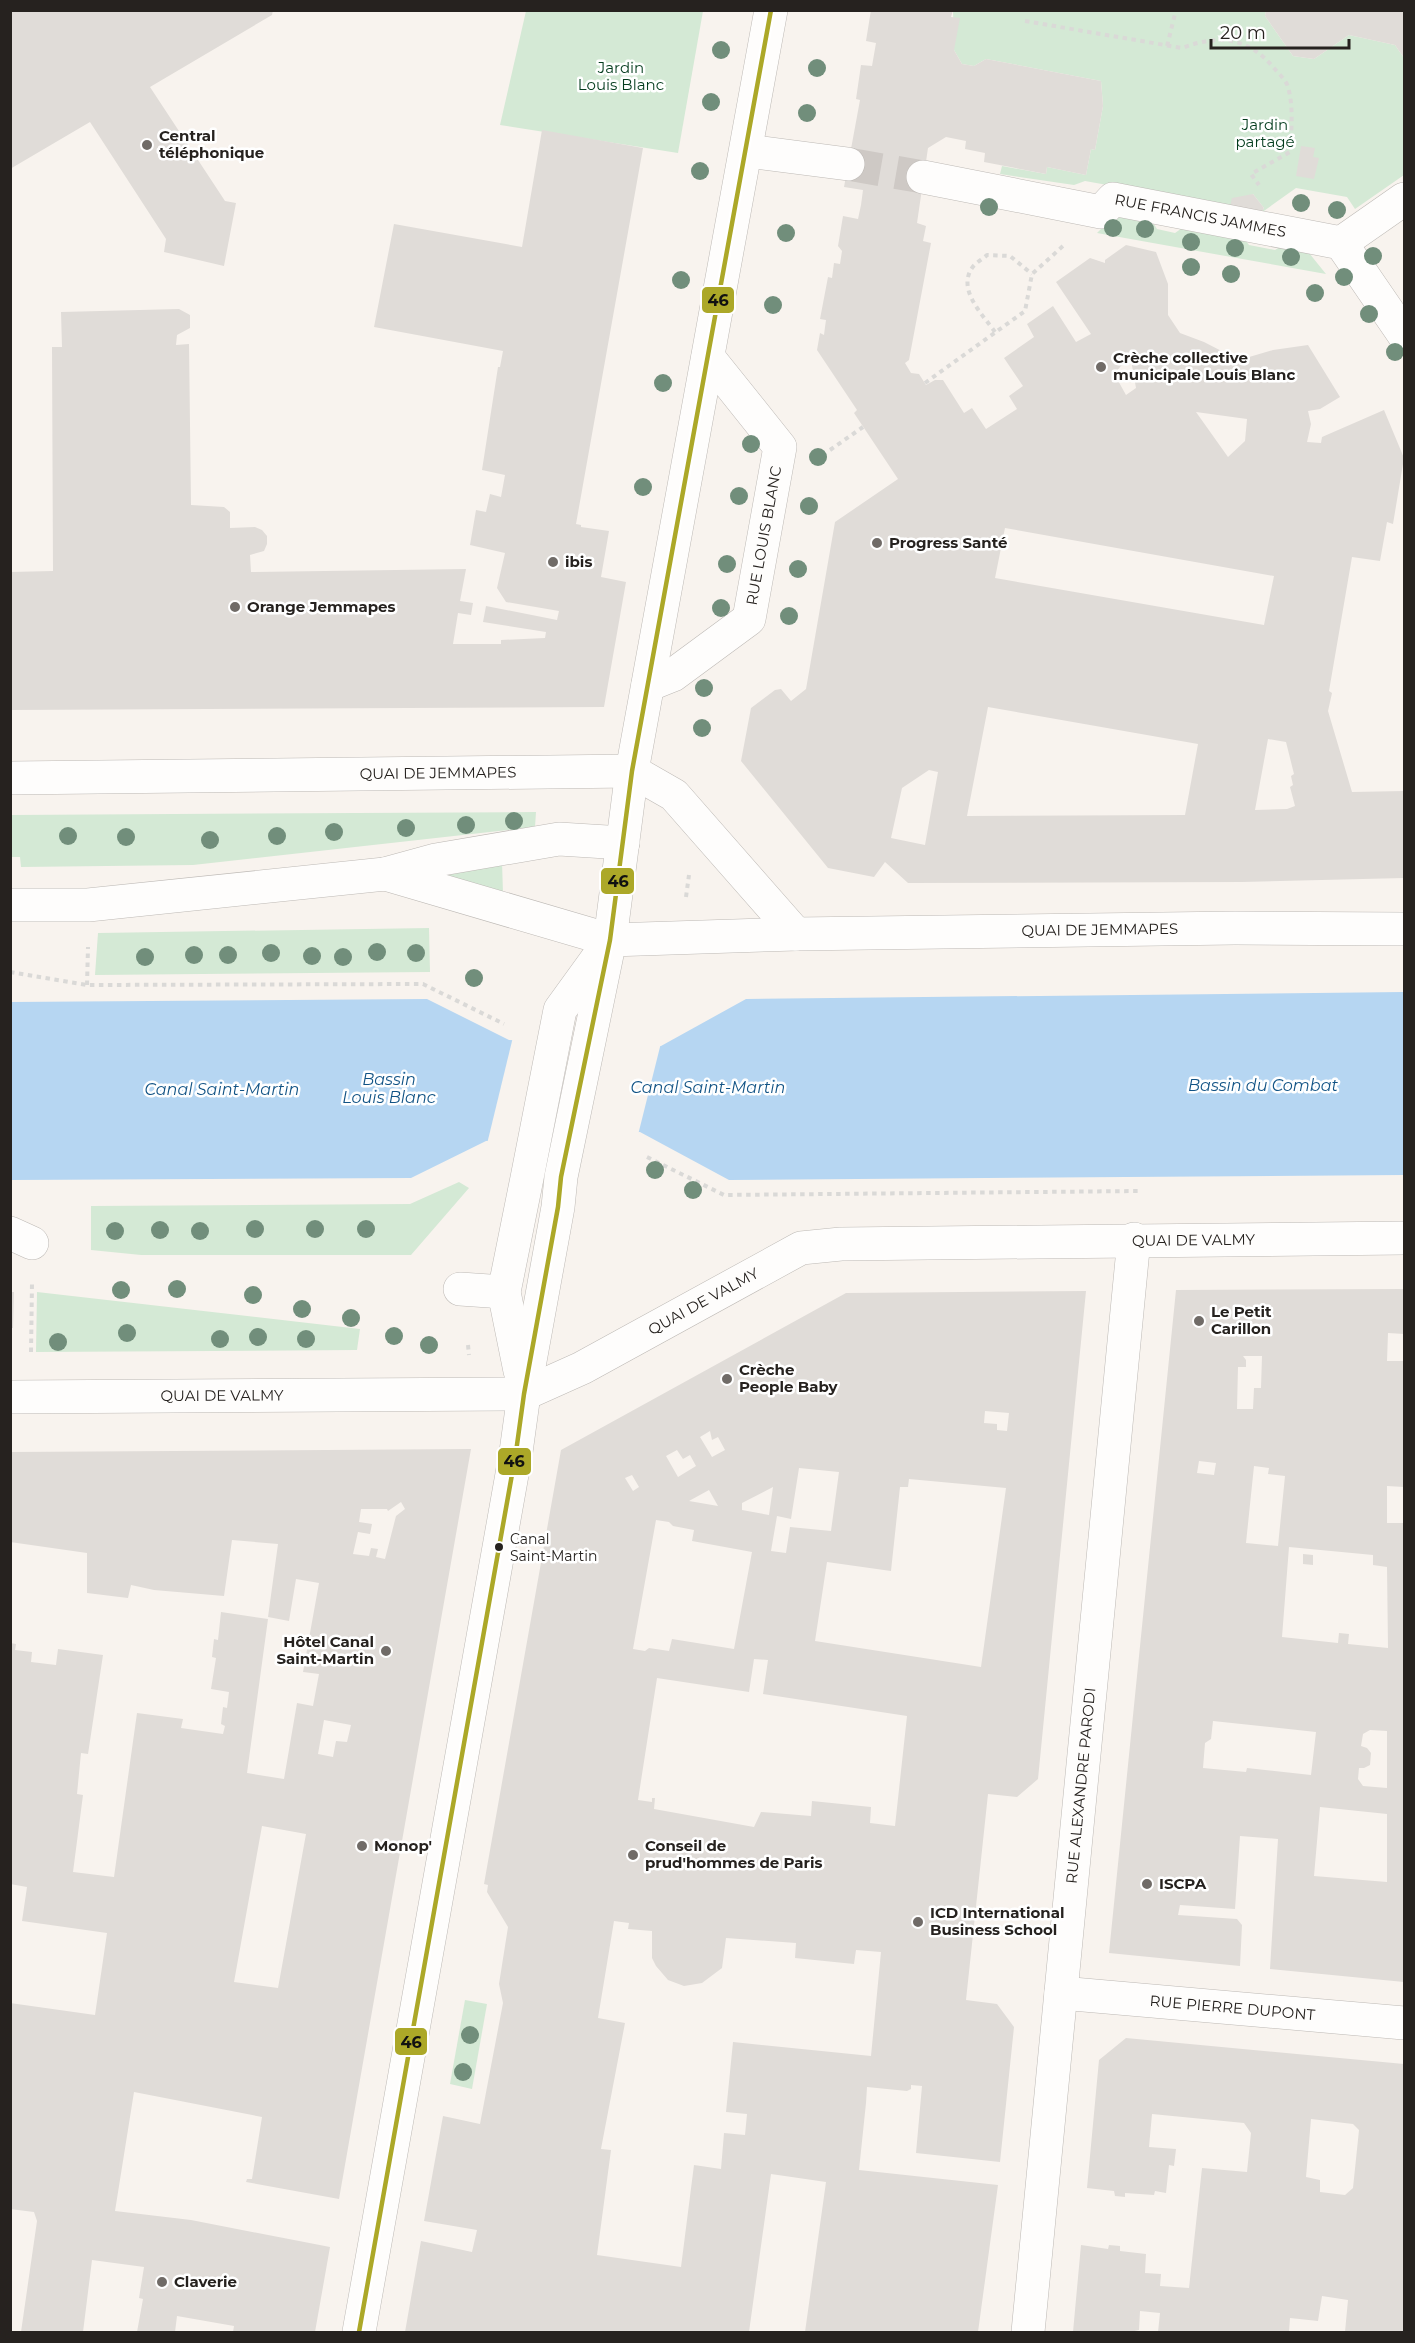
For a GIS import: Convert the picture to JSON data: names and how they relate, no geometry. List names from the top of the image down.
{
  "streets": {
    "street": [
      "RUE FRANCIS JAMMES",
      "RUE LOUIS BLANC",
      "QUAI DE JEMMAPES",
      "QUAI DE VALMY",
      "RUE ALEXANDRE PARODI",
      "RUE PIERRE DUPONT"
    ]
  },
  "crossings": [
    ["QUAI DE VALMY", "RUE ALEXANDRE PARODI"],
    ["RUE ALEXANDRE PARODI", "RUE PIERRE DUPONT"]
  ],
  "water": ["Bassin Louis Blanc", "Bassin du Combat", "Canal Saint-Martin"],
  "parks": ["Jardin Louis Blanc", "Jardin partagé"],
  "places": [
    "Central téléphonique",
    "Crèche collective municipale Louis Blanc",
    "Progress Santé",
    "ibis",
    "Orange Jemmapes",
    "Le Petit Carillon",
    "Crèche People Baby",
    "Canal Saint-Martin",
    "Hôtel Canal Saint-Martin",
    "Monop'",
    "Conseil de prud'hommes de Paris",
    "ISCPA",
    "ICD International Business School",
    "Claverie"
  ],
  "lines": ["transit line 46"],
  "scale_bar": "20 m"
}
